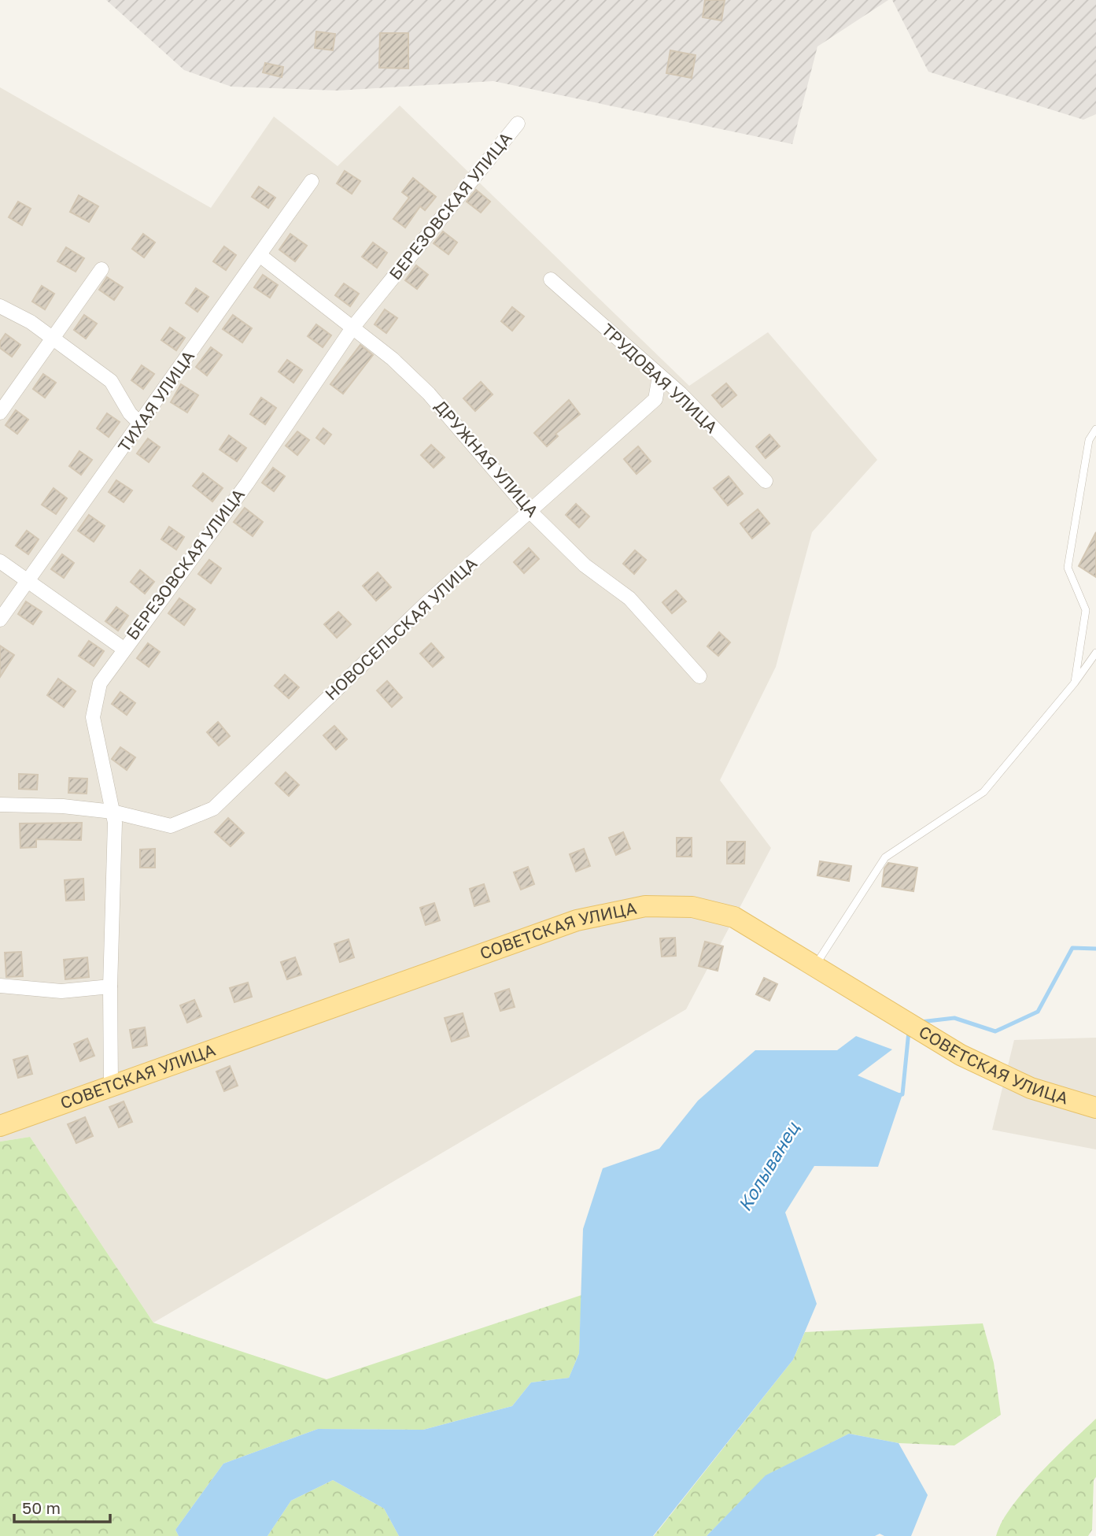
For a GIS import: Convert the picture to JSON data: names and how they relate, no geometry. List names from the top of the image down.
{
  "streets": {
    "main road": ["СОВЕТСКАЯ УЛИЦА"],
    "street": [
      "БЕРЕЗОВСКАЯ УЛИЦА",
      "ТРУДОВАЯ УЛИЦА",
      "ТИХАЯ УЛИЦА",
      "ДРУЖНАЯ УЛИЦА",
      "НОВОСЕЛЬСКАЯ УЛИЦА"
    ]
  },
  "crossings": [
    ["БЕРЕЗОВСКАЯ УЛИЦА", "ДРУЖНАЯ УЛИЦА"],
    ["БЕРЕЗОВСКАЯ УЛИЦА", "НОВОСЕЛЬСКАЯ УЛИЦА"],
    ["БЕРЕЗОВСКАЯ УЛИЦА", "СОВЕТСКАЯ УЛИЦА"],
    ["ТРУДОВАЯ УЛИЦА", "НОВОСЕЛЬСКАЯ УЛИЦА"],
    ["ТИХАЯ УЛИЦА", "ДРУЖНАЯ УЛИЦА"],
    ["ДРУЖНАЯ УЛИЦА", "НОВОСЕЛЬСКАЯ УЛИЦА"]
  ],
  "water": ["Колыванец"],
  "scale_bar": "50 m"
}
